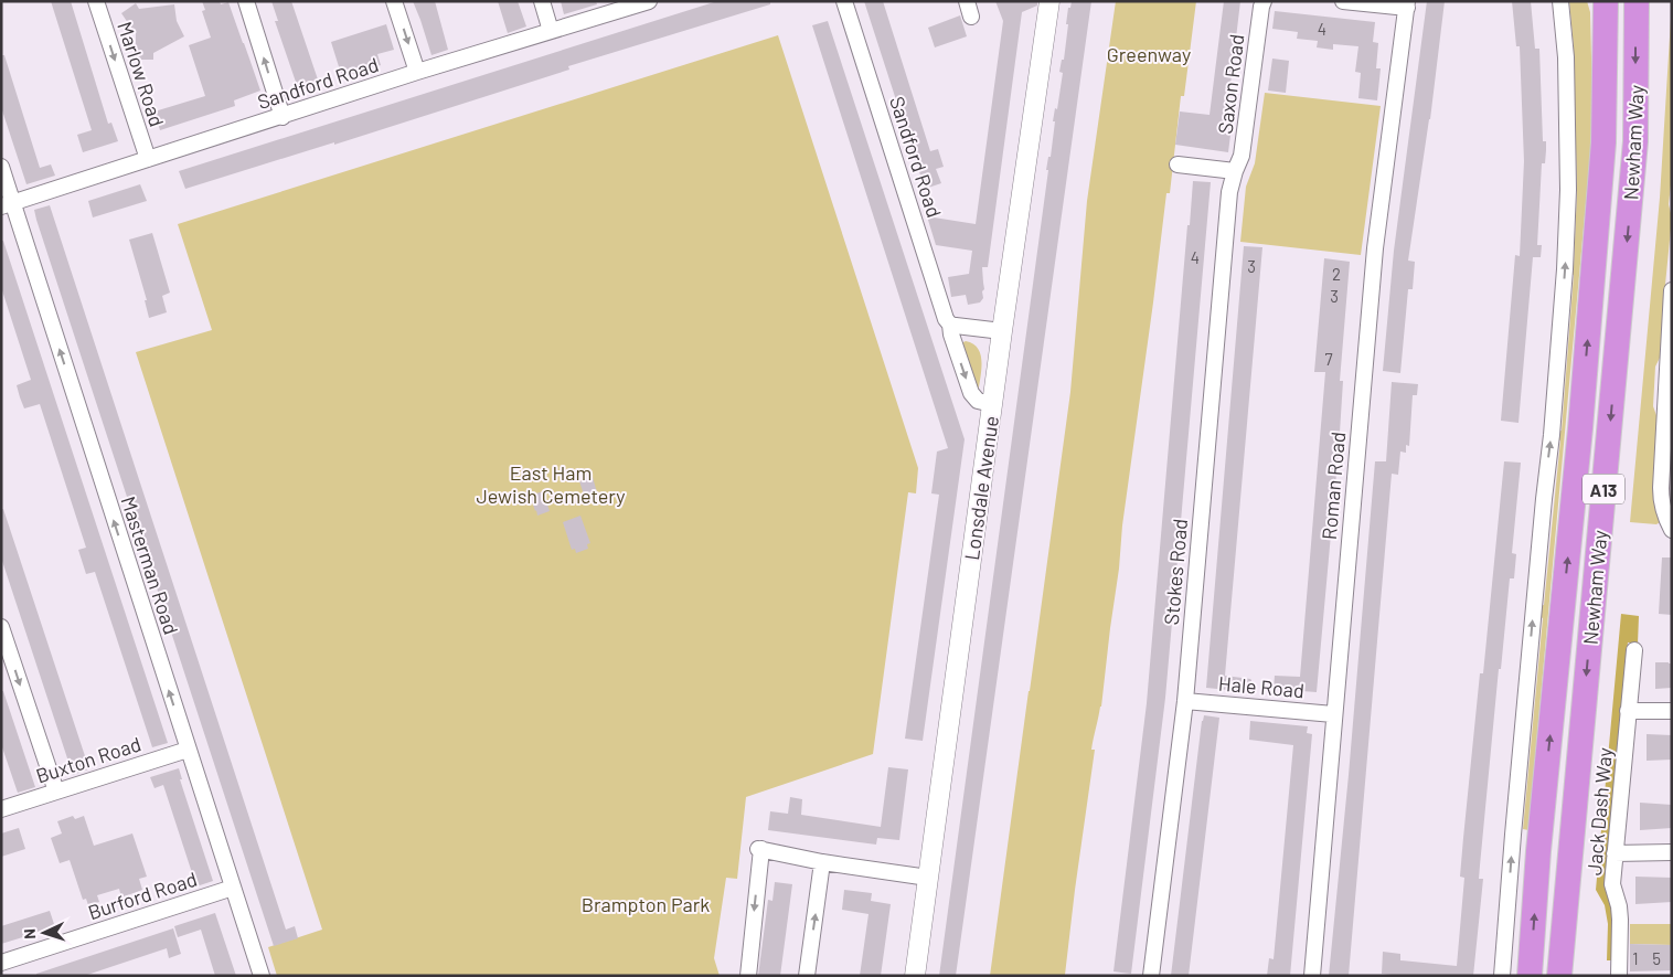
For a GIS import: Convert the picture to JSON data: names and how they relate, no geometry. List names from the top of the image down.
{
  "streets": {
    "highway": ["Newham Way", "A13"],
    "street": [
      "Marlow Road",
      "Sandford Road",
      "Saxon Road",
      "Roman Road",
      "Lonsdale Avenue",
      "Masterman Road",
      "Stokes Road",
      "Hale Road",
      "Buxton Road",
      "Jack Dash Way",
      "Burford Road"
    ]
  },
  "crossings": [
    ["Marlow Road", "Sandford Road"],
    ["Sandford Road", "Lonsdale Avenue"],
    ["Sandford Road", "Masterman Road"],
    ["Saxon Road", "Stokes Road"],
    ["Roman Road", "Hale Road"],
    ["Masterman Road", "Buxton Road"],
    ["Masterman Road", "Burford Road"],
    ["Stokes Road", "Hale Road"]
  ],
  "one_way": ["Marlow Road", "Masterman Road"],
  "parks": ["Greenway", "East Ham Jewish Cemetery", "Brampton Park"],
  "house_numbers": [
    "4",
    "4",
    "3",
    "2",
    "3",
    "7",
    "1",
    "5"
  ],
  "north": "left"
}
